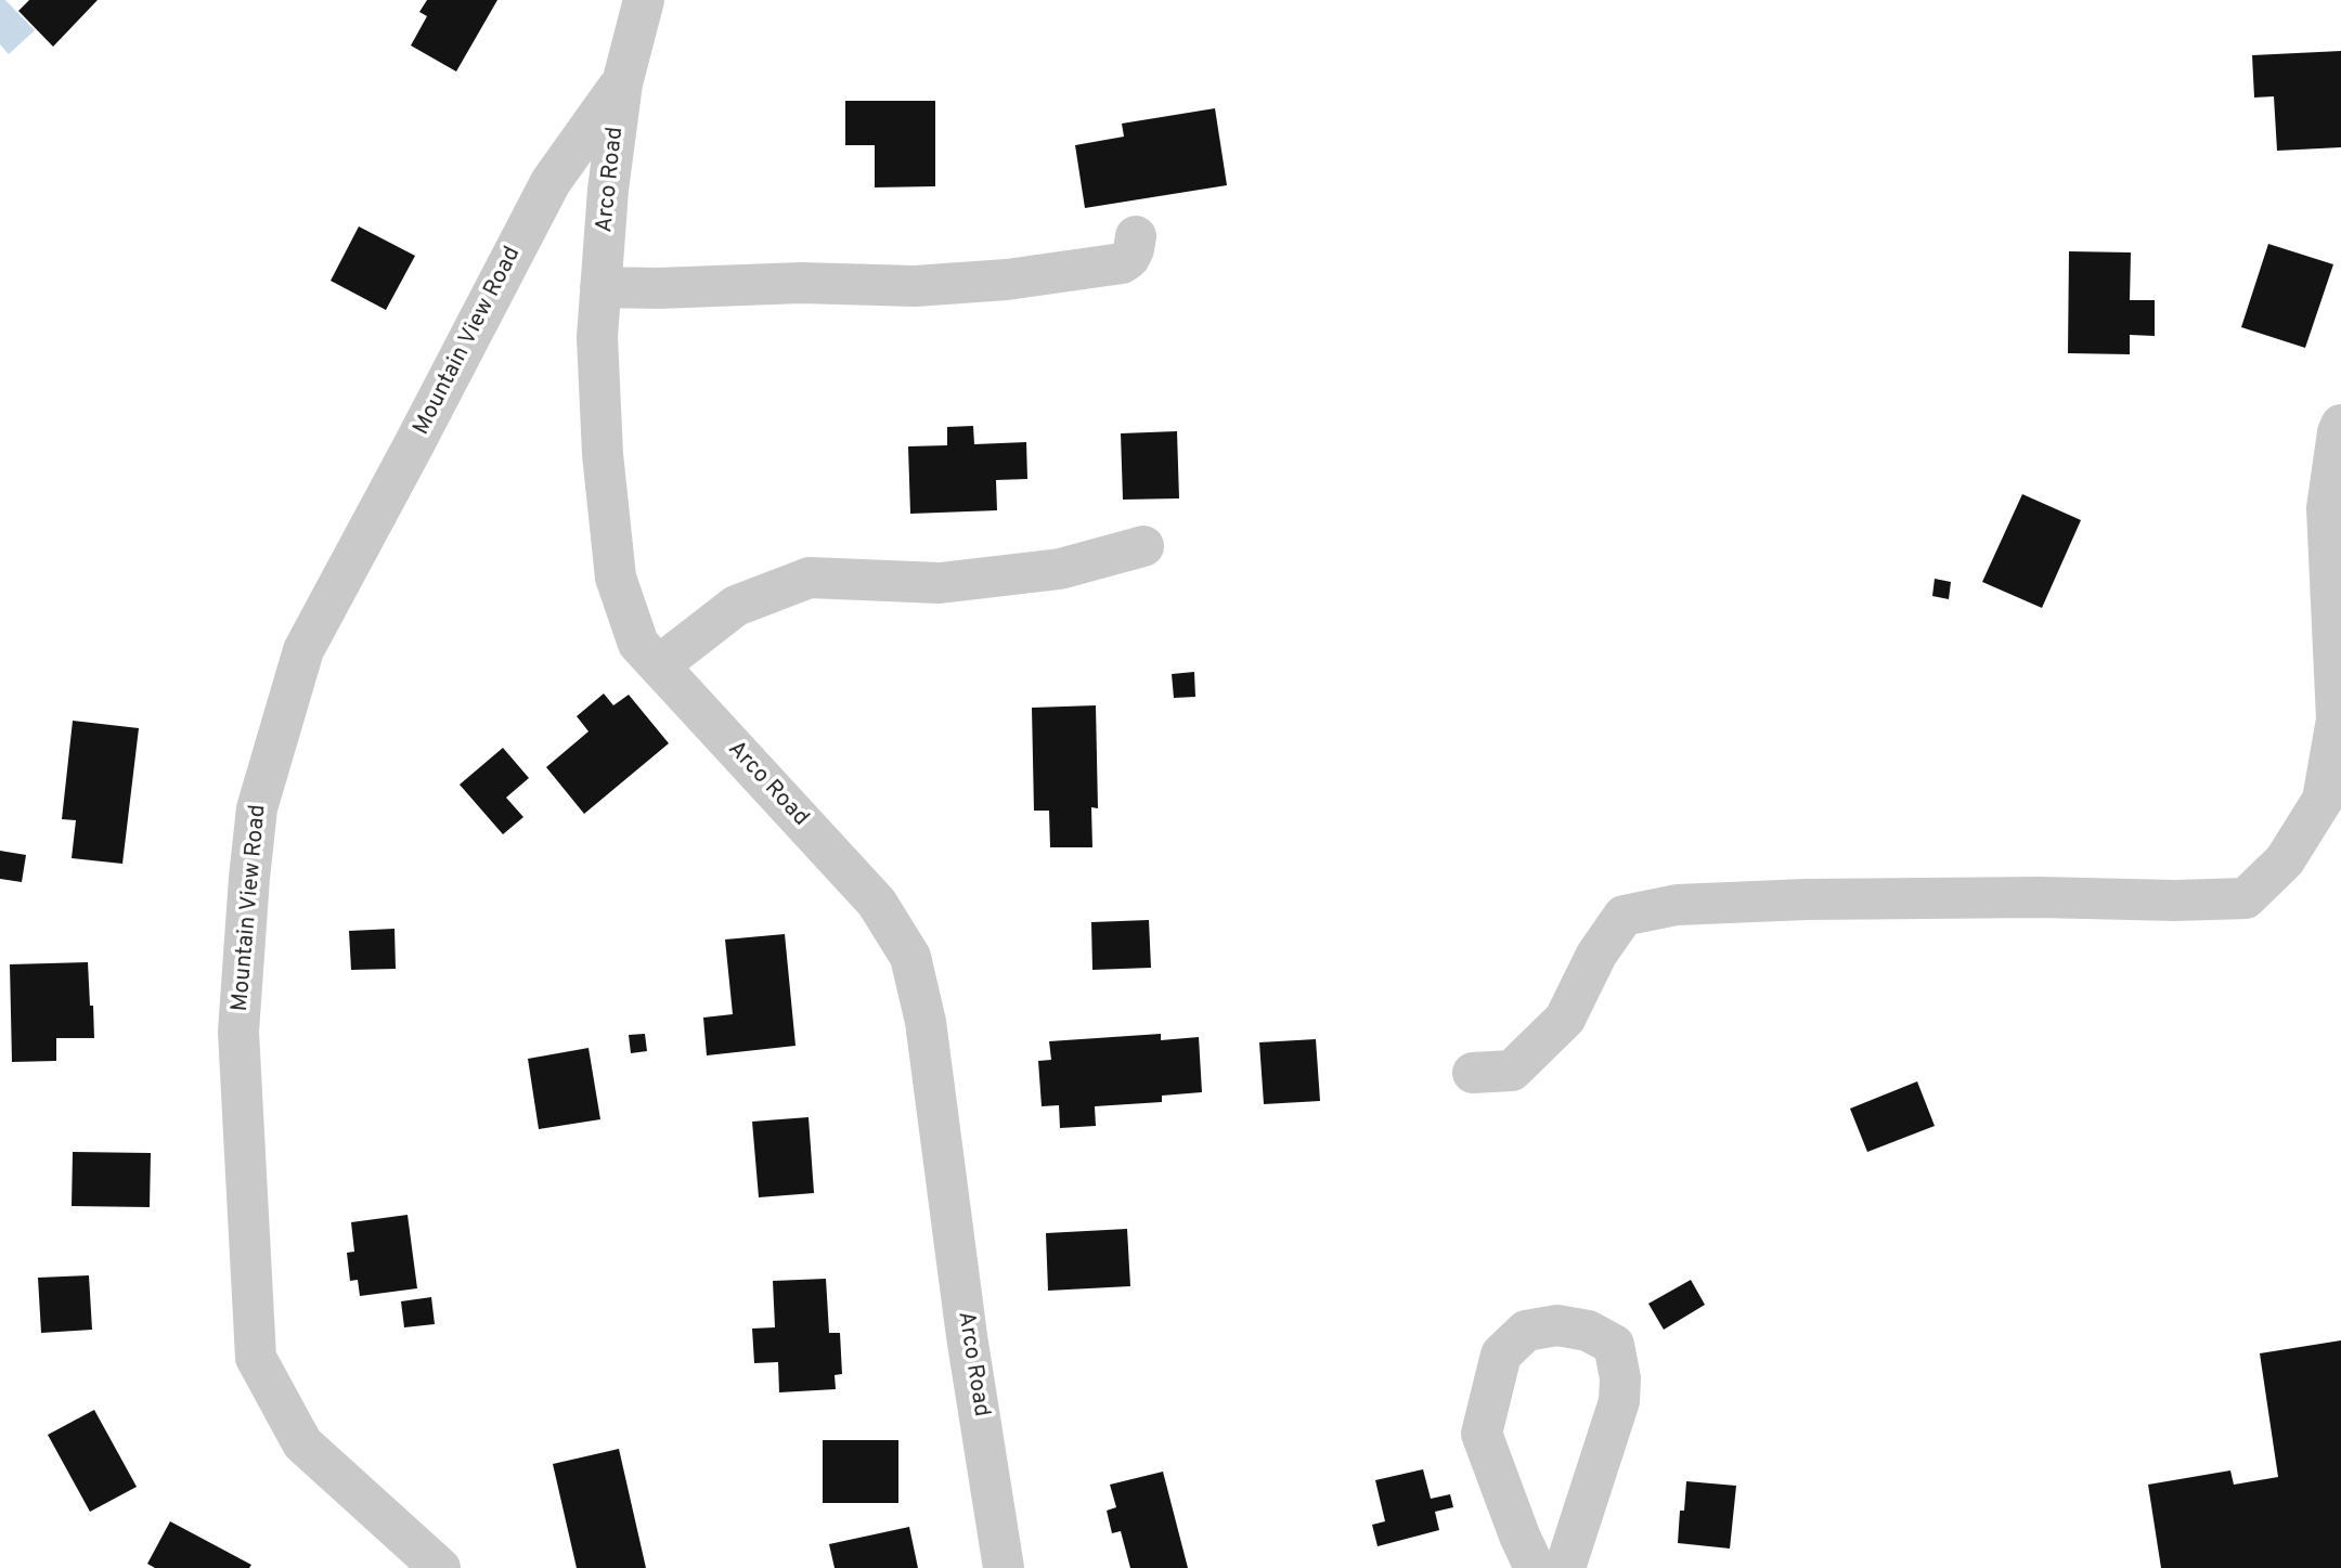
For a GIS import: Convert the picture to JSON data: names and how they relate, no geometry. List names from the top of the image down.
{
  "streets": {
    "street": ["Arco Road", "Mountain View Road"]
  },
  "crossings": [
    ["Arco Road", "Mountain View Road"]
  ]
}
